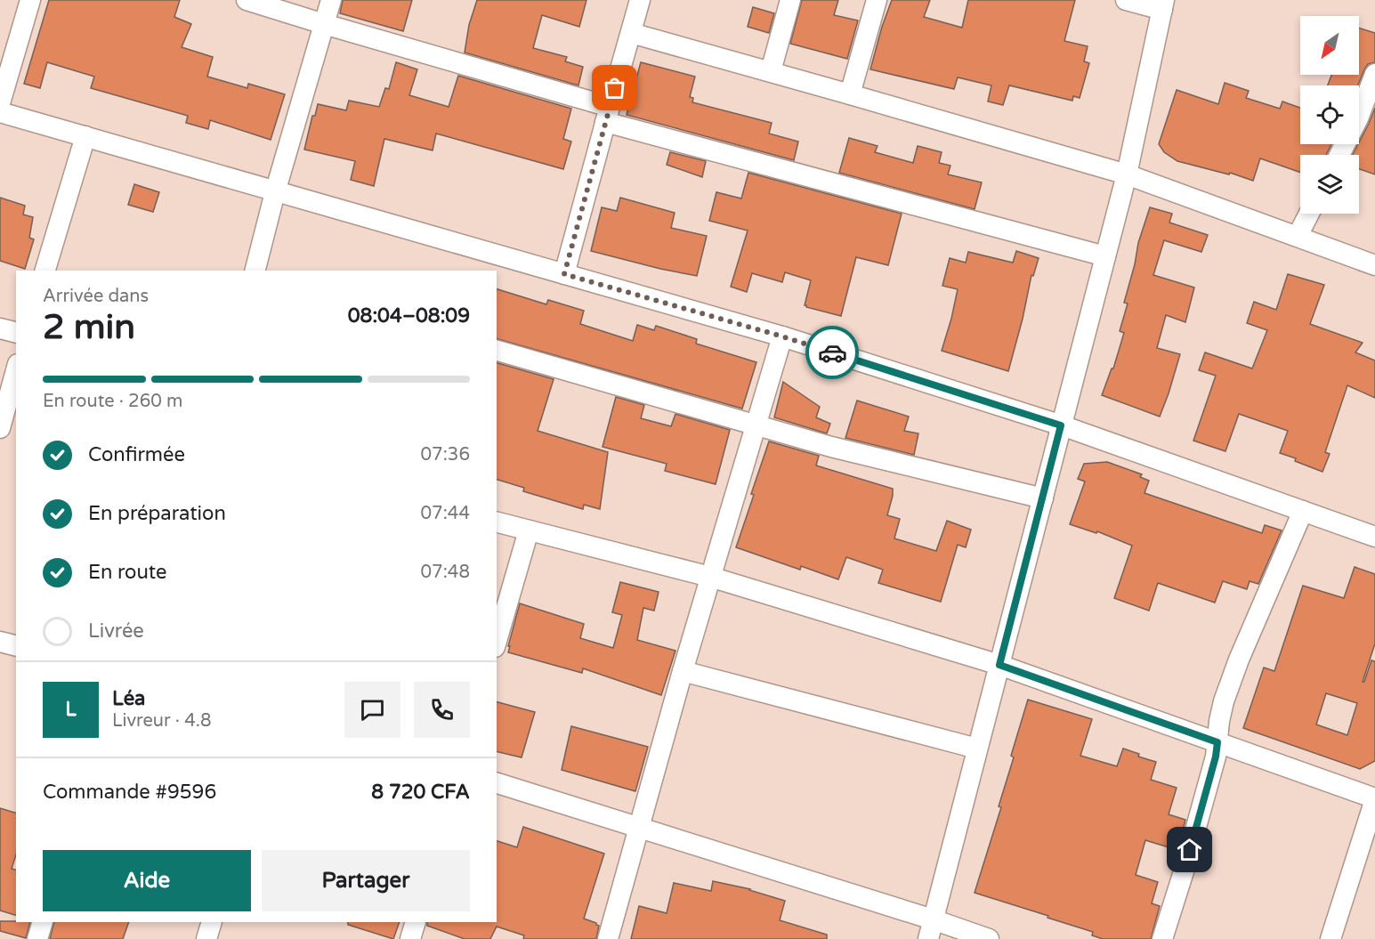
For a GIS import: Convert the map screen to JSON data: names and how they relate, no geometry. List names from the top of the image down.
{
  "north": "bottom left",
  "page": {
    "heading": ["2 min", "Arrivée dans", "08:04–08:09"],
    "panel": [
      "Léa",
      "Livreur · 4.8",
      "Commande #9596",
      "8 720 CFA"
    ],
    "bar": "En route · 260 m",
    "list": [
      ["Confirmée", "07:36"],
      ["En préparation", "07:44"],
      ["En route", "07:48"],
      "Livrée"
    ],
    "round": "L",
    "buttons": ["Aide", "Partager"]
  }
}
